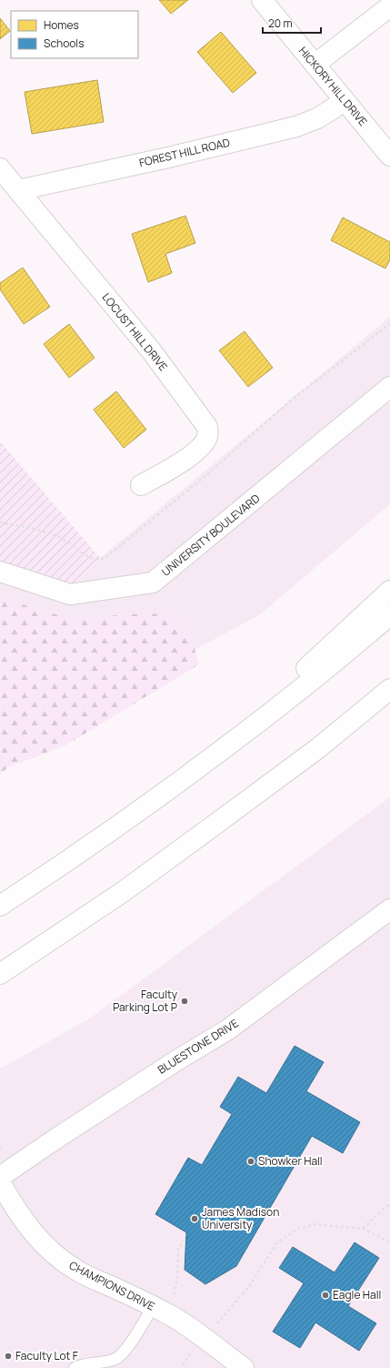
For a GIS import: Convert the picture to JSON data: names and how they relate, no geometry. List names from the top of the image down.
{
  "streets": {
    "main road": [
      "HICKORY HILL DRIVE",
      "FOREST HILL ROAD",
      "LOCUST HILL DRIVE",
      "UNIVERSITY BOULEVARD",
      "BLUESTONE DRIVE",
      "CHAMPIONS DRIVE"
    ]
  },
  "crossings": [
    ["HICKORY HILL DRIVE", "FOREST HILL ROAD"],
    ["FOREST HILL ROAD", "LOCUST HILL DRIVE"]
  ],
  "places": [
    "Faculty Parking Lot P",
    "Showker Hall",
    "James Madison University",
    "Eagle Hall",
    "Faculty Lot F"
  ],
  "legend": ["Homes", "Schools"],
  "scale_bar": "20 m"
}
